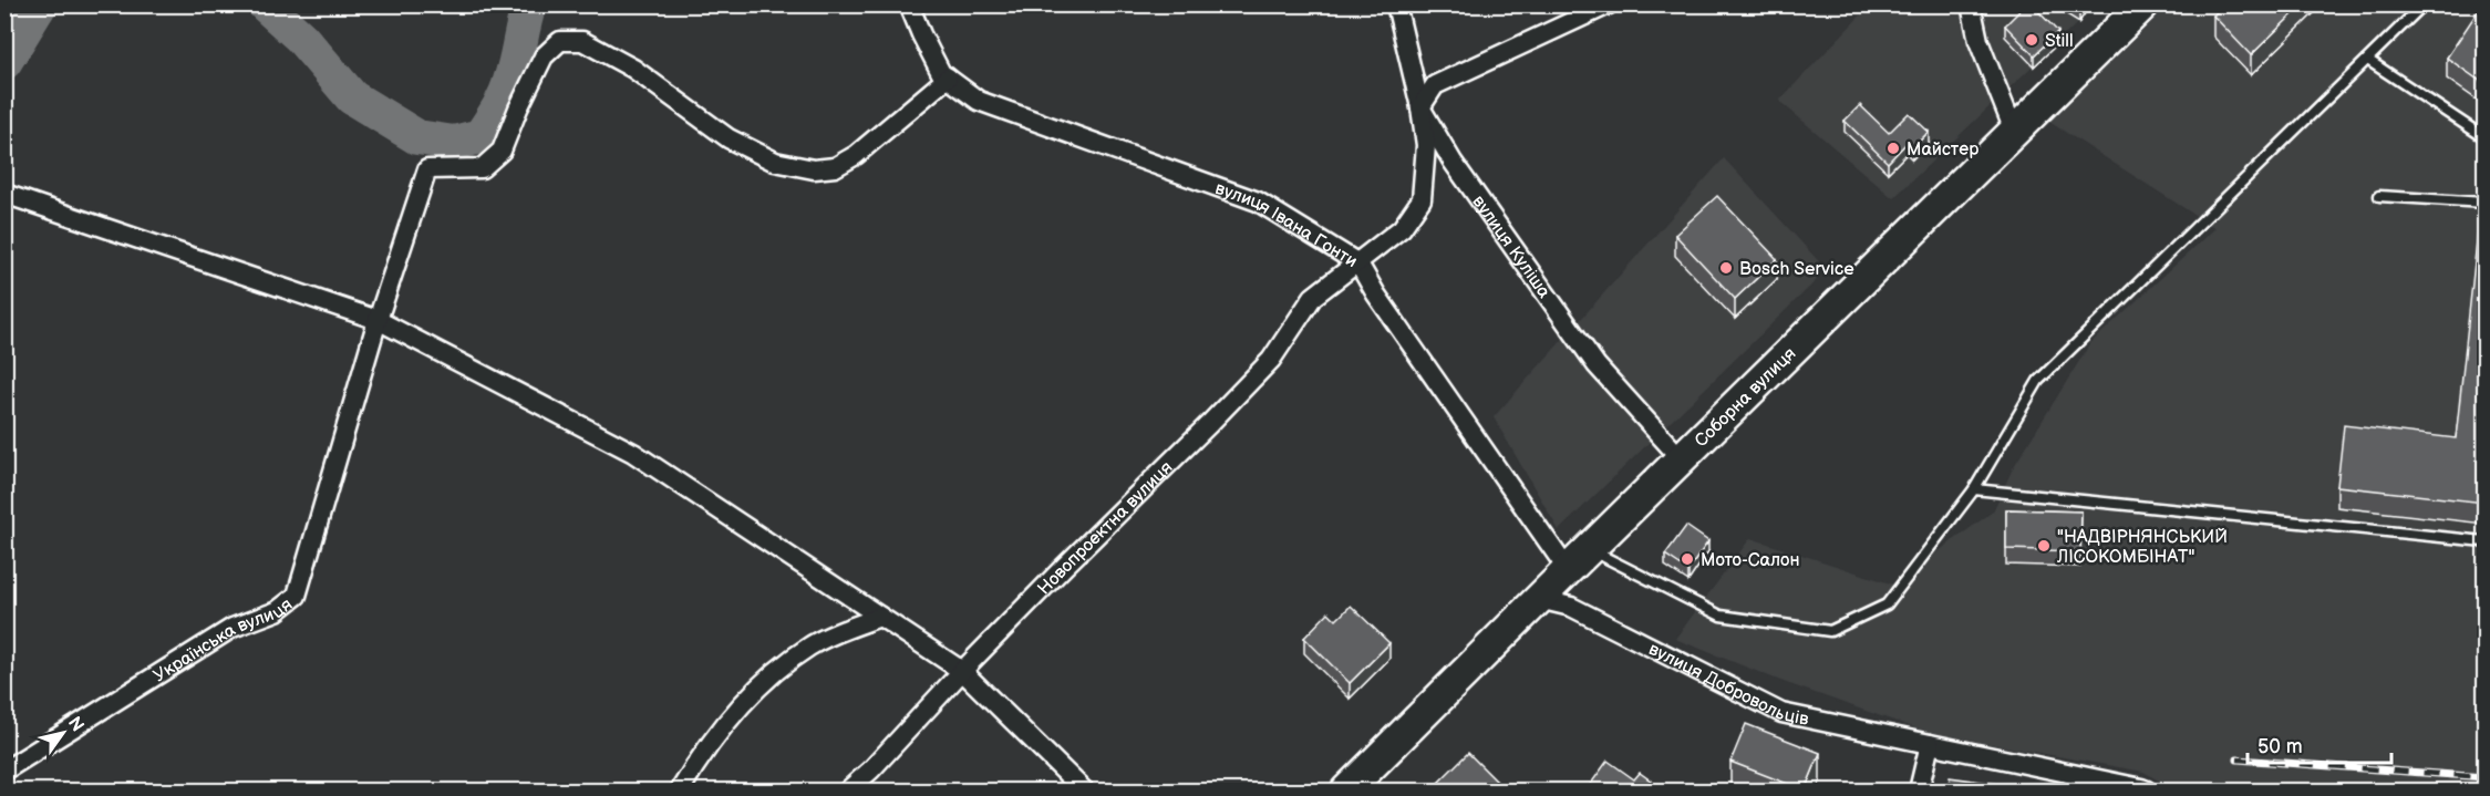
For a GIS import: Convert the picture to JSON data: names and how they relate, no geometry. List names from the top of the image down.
{
  "streets": {
    "main road": ["Соборна вулиця"],
    "street": [
      "вулиця Івана Гонти",
      "вулиця Куліша",
      "Новопроектна вулиця",
      "Українська вулиця",
      "вулиця Добровольців"
    ]
  },
  "crossings": [
    ["вулиця Івана Гонти", "Соборна вулиця"],
    ["вулиця Івана Гонти", "Новопроектна вулиця"],
    ["вулиця Івана Гонти", "Українська вулиця"],
    ["вулиця Куліша", "Соборна вулиця"],
    ["вулиця Куліша", "Новопроектна вулиця"],
    ["Соборна вулиця", "вулиця Добровольців"]
  ],
  "places": [
    "Still",
    "Майстер",
    "Bosch Service",
    "\"НАДВІРНЯНСЬКИЙ ЛІСОКОМБІНАТ\"",
    "Мото-Салон"
  ],
  "scale_bar": "50 m",
  "north": "top right"
}
